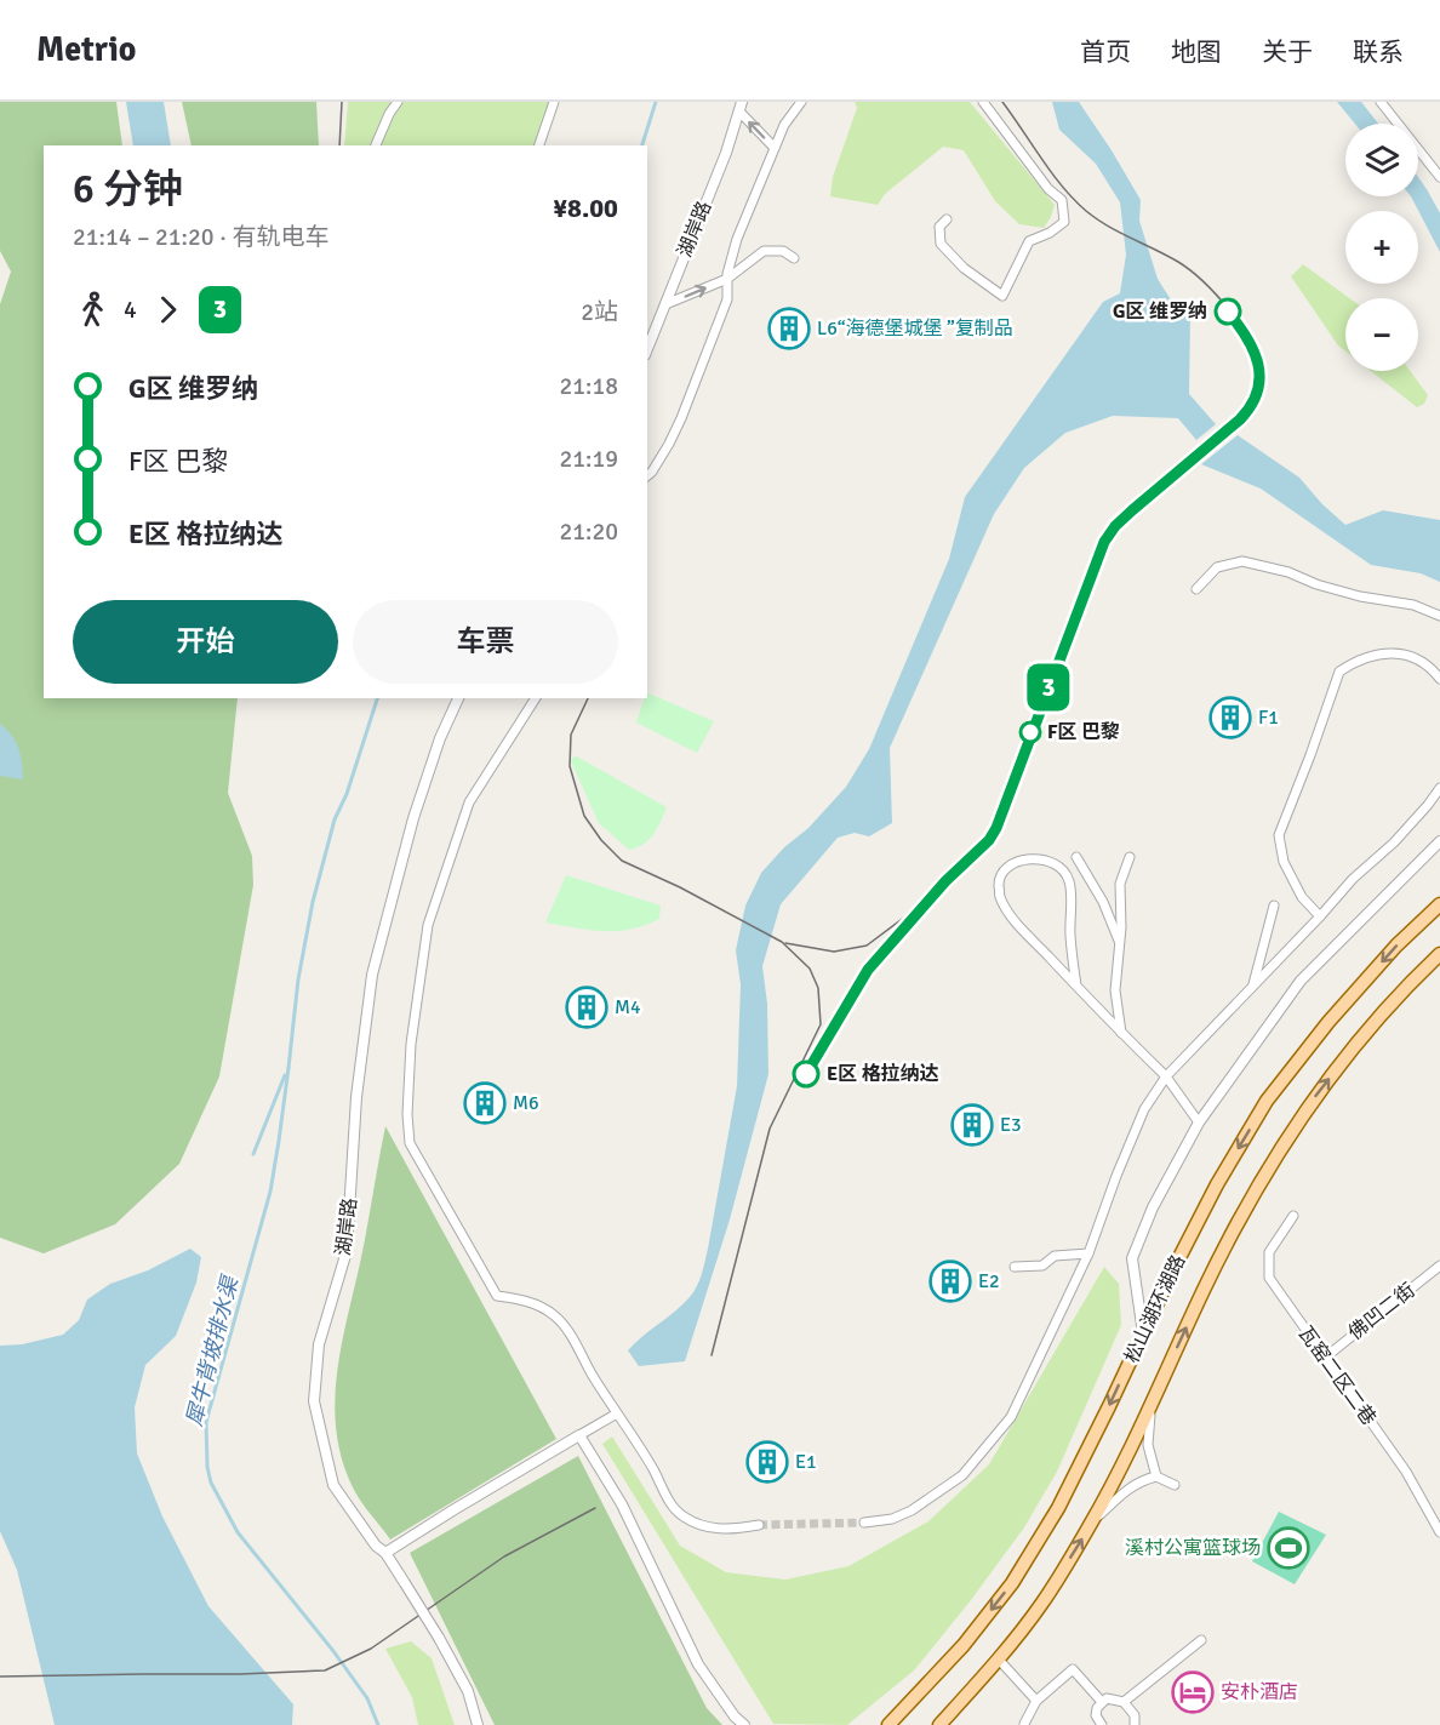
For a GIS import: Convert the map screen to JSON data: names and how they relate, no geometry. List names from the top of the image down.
{
  "streets": {
    "main road": ["松山湖环湖路"],
    "street": ["湖岸路", "佛凹二街", "瓦窑二区二巷"]
  },
  "crossings": [
    ["佛凹二街", "瓦窑二区二巷"]
  ],
  "water": ["犀牛背坡排水渠"],
  "places": {
    "other": ["G区 维罗纳", "F区 巴黎", "E区 格拉纳达"],
    "building": [
      "L6“海德堡城堡 ”复制品",
      "F1",
      "M4",
      "M6",
      "E3",
      "E2",
      "E1"
    ],
    "sports": ["溪村公寓篮球场"],
    "hotel": ["安朴酒店"]
  },
  "lines": ["tram line 3"],
  "page": {
    "header": "Metrio",
    "nav": [
      "首页",
      "地图",
      "关于",
      "联系"
    ],
    "on_map": "3",
    "map_buttons": ["+", "−"],
    "heading": ["6 分钟", "21:14 – 21:20 · 有轨电车", "¥8.00"],
    "legs": ["4", "3", "2站"],
    "list": [
      {
        "name": "G区 维罗纳",
        "value": "21:18"
      },
      {
        "name": "F区 巴黎",
        "value": "21:19"
      },
      {
        "name": "E区 格拉纳达",
        "value": "21:20"
      }
    ],
    "buttons": ["开始", "车票"]
  }
}
